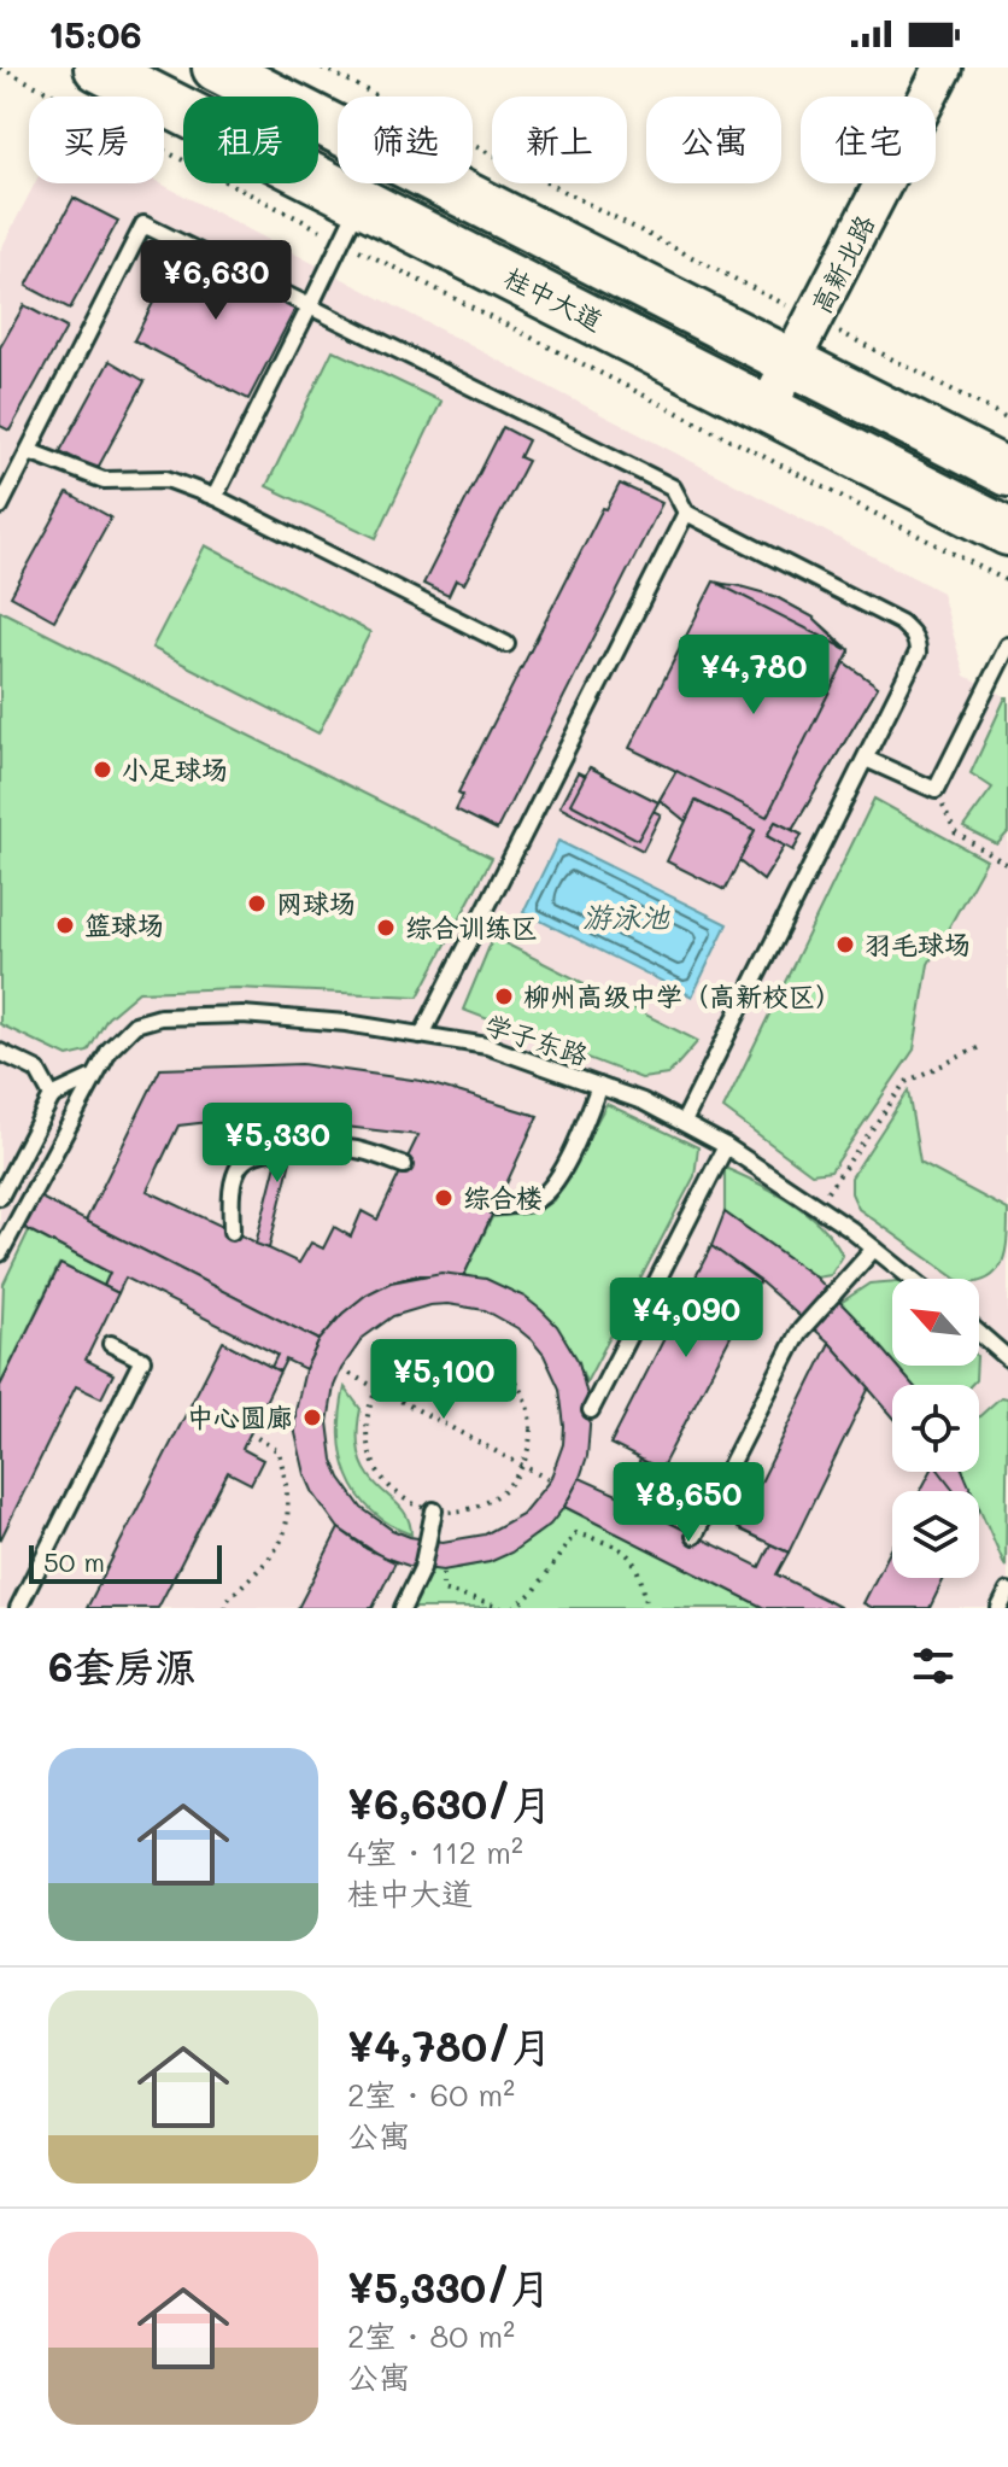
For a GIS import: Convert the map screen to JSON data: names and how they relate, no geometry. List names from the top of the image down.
{
  "streets": {
    "main road": ["桂中大道"],
    "street": ["高新北路"],
    "lane": ["学子东路"]
  },
  "crossings": [
    ["高新北路", "桂中大道"]
  ],
  "water": ["游泳池"],
  "places": [
    "小足球场",
    "网球场",
    "篮球场",
    "综合训练区",
    "羽毛球场",
    "柳州高级中学（高新校区）",
    "综合楼",
    "中心圆廊"
  ],
  "scale_bar": "50 m",
  "north": "top left",
  "page": {
    "status": "15:06",
    "chip": [
      "买房",
      "租房",
      "筛选",
      "新上",
      "公寓",
      "住宅"
    ],
    "price": [
      "¥6,630",
      "¥4,780",
      "¥5,330",
      "¥4,090",
      "¥5,100",
      "¥8,650"
    ],
    "scale": "50 m",
    "heading": "6套房源",
    "list": [
      {
        "name": "¥6,630/月",
        "note": "4室 · 112 m² · 桂中大道"
      },
      {
        "name": "¥4,780/月",
        "note": "2室 · 60 m² · 公寓"
      },
      {
        "name": "¥5,330/月",
        "note": "2室 · 80 m² · 公寓"
      }
    ]
  }
}
